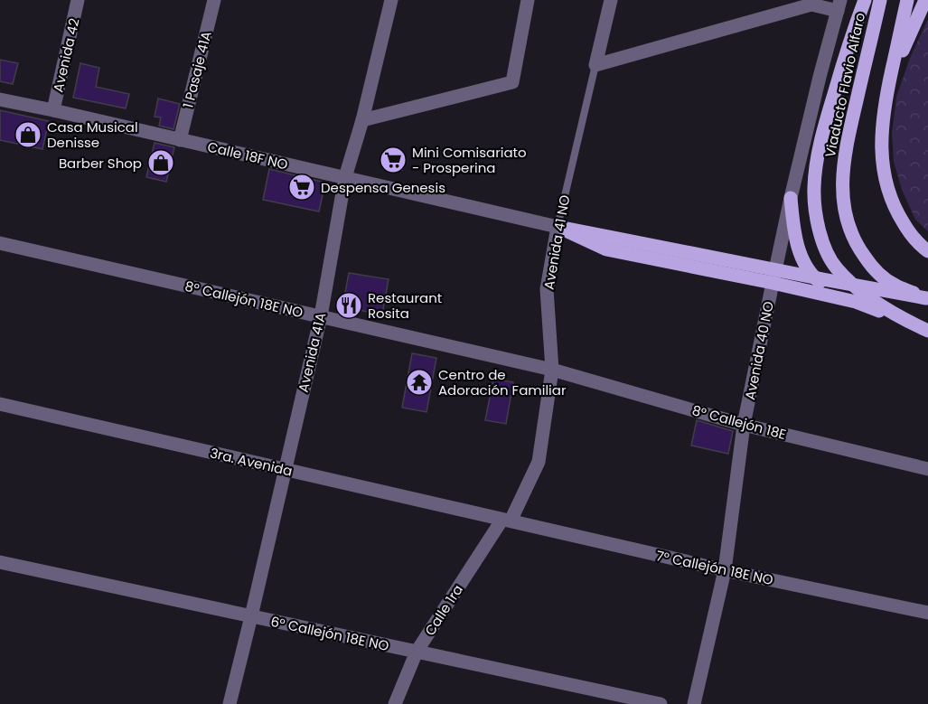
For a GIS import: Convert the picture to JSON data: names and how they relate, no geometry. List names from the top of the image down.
{
  "streets": {
    "main road": ["Viaducto Flavio Alfaro"],
    "street": [
      "Avenida 42",
      "1 Pasaje 41A",
      "Calle 18F NO",
      "Avenida 41 NO",
      "8° Callejón 18E NO",
      "Avenida 40 NO",
      "Avenida 41A",
      "8° Callejón 18E",
      "3ra. Avenida",
      "7° Callejón 18E NO",
      "Calle 1ra",
      "6° Callejón 18E NO"
    ]
  },
  "crossings": [
    ["Avenida 42", "Calle 18F NO"],
    ["1 Pasaje 41A", "Calle 18F NO"],
    ["Calle 18F NO", "Avenida 41 NO"],
    ["Calle 18F NO", "Avenida 41A"],
    ["Avenida 41 NO", "8° Callejón 18E NO"],
    ["Avenida 41 NO", "8° Callejón 18E"],
    ["Avenida 41 NO", "3ra. Avenida"],
    ["Avenida 41 NO", "7° Callejón 18E NO"],
    ["Avenida 41 NO", "Calle 1ra"],
    ["8° Callejón 18E NO", "Avenida 41A"],
    ["8° Callejón 18E NO", "8° Callejón 18E"],
    ["Avenida 40 NO", "8° Callejón 18E"],
    ["Avenida 40 NO", "7° Callejón 18E NO"],
    ["Avenida 41A", "3ra. Avenida"],
    ["Avenida 41A", "6° Callejón 18E NO"],
    ["3ra. Avenida", "7° Callejón 18E NO"],
    ["3ra. Avenida", "Calle 1ra"],
    ["7° Callejón 18E NO", "Calle 1ra"],
    ["Calle 1ra", "6° Callejón 18E NO"]
  ],
  "places": {
    "shop": ["Casa Musical Denisse", "Barber Shop"],
    "supermarket": ["Mini Comisariato - Prosperina", "Despensa Genesis"],
    "restaurant": ["Restaurant Rosita"],
    "temple": ["Centro de Adoración Familiar"]
  }
}
